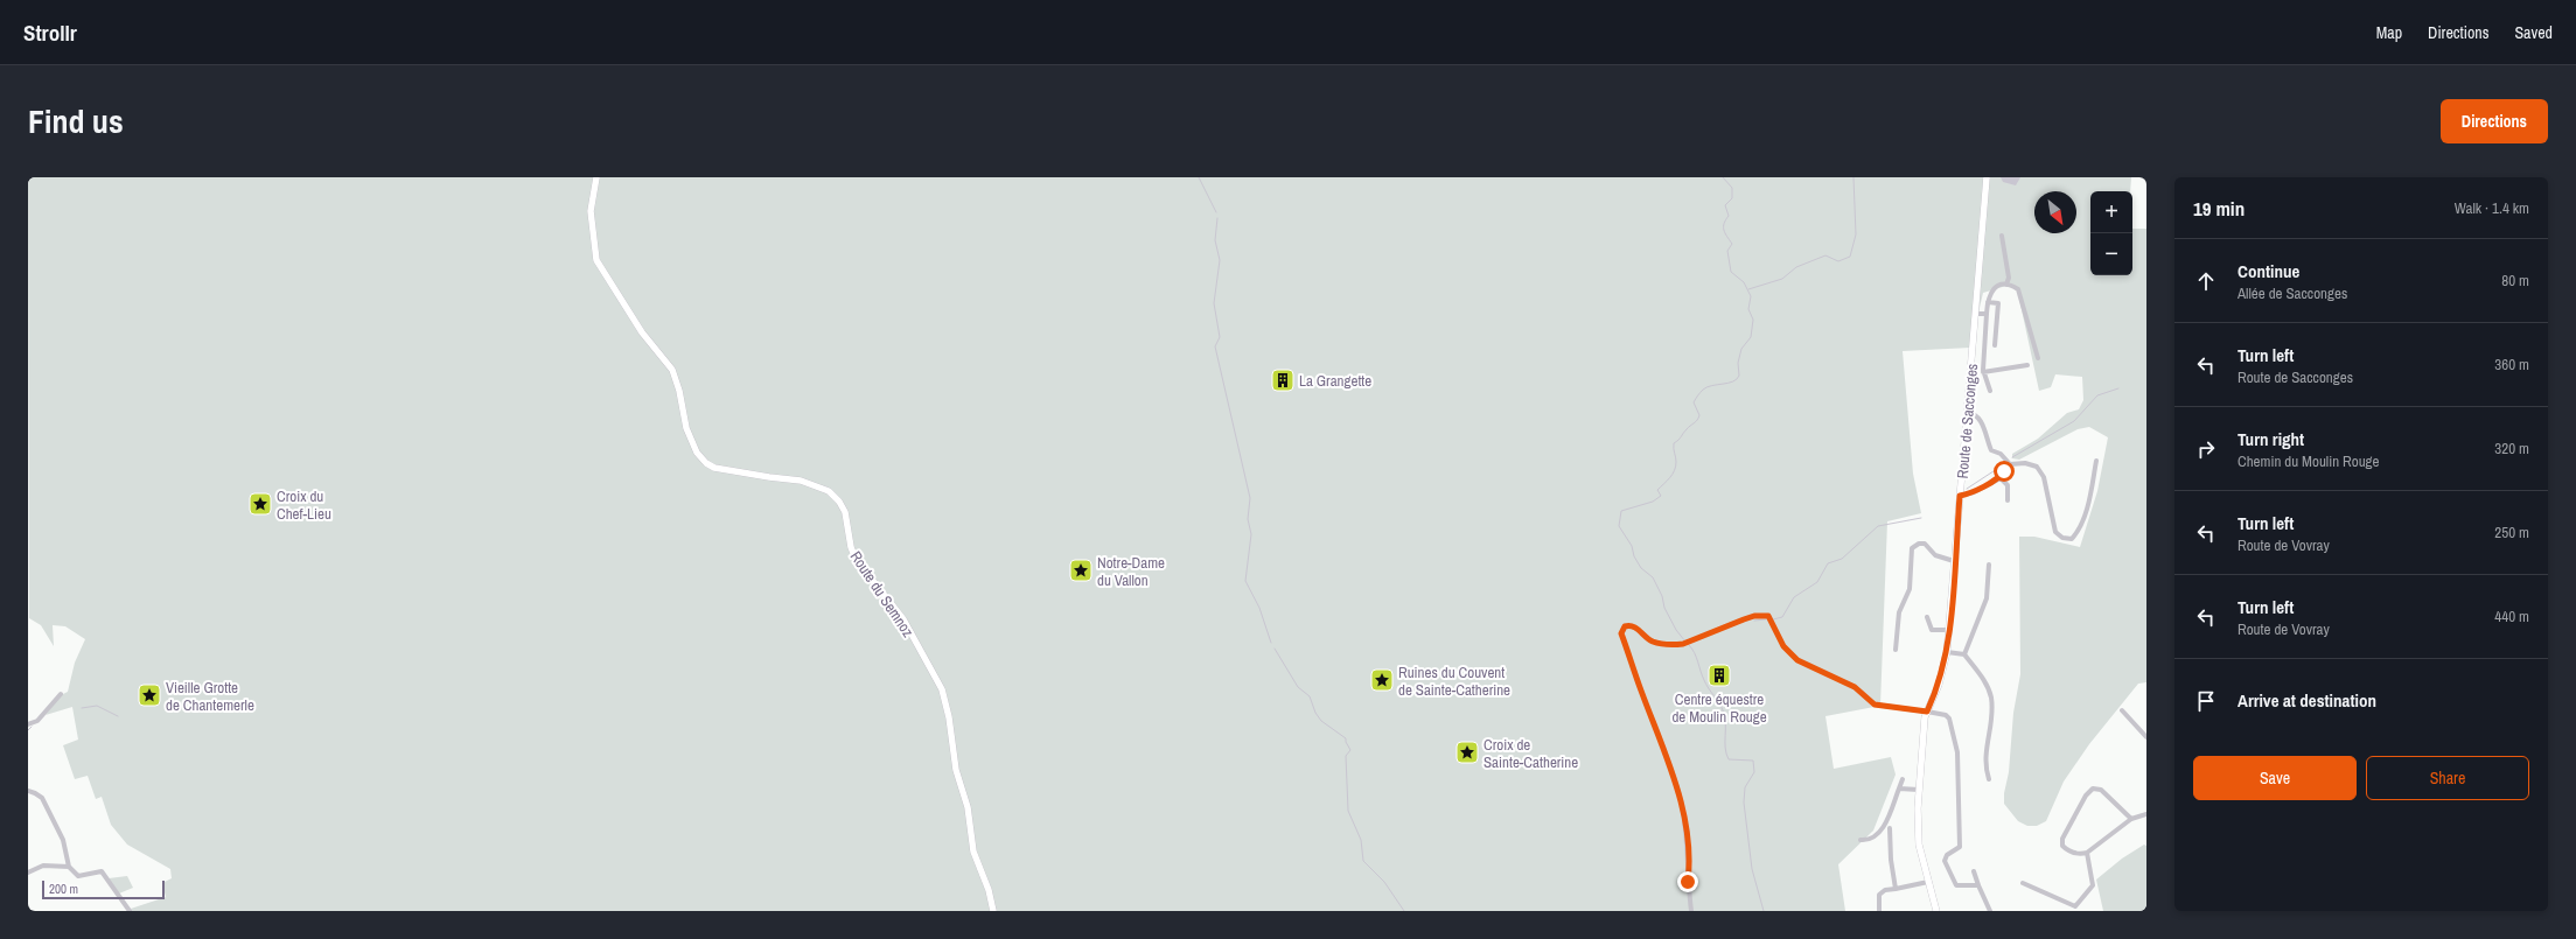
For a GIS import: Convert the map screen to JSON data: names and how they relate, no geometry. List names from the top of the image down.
{
  "streets": {
    "main road": ["Route de Sacconges", "Route du Semnoz"]
  },
  "places": {
    "building": ["La Grangette", "Centre équestre de Moulin Rouge"],
    "place": [
      "Croix du Chef-Lieu",
      "Notre-Dame du Vallon",
      "Ruines du Couvent de Sainte-Catherine",
      "Vieille Grotte de Chantemerle",
      "Croix de Sainte-Catherine"
    ]
  },
  "scale_bar": "200 m",
  "north": "bottom right",
  "page": {
    "header": "Strollr",
    "nav": ["Map", "Directions", "Saved"],
    "title": "Find us",
    "buttons": [
      "Directions",
      ["Save", "Share"]
    ],
    "heading": ["19 min", "Walk · 1.4 km"],
    "map_buttons": ["+", "−"],
    "list": [
      ["Continue", "Allée de Sacconges", "80 m"],
      ["Turn left", "Route de Sacconges", "360 m"],
      ["Turn right", "Chemin du Moulin Rouge", "320 m"],
      ["Turn left", "Route de Vovray", "250 m"],
      ["Turn left", "Route de Vovray", "440 m"],
      "Arrive at destination"
    ],
    "scale": "200 m"
  }
}
